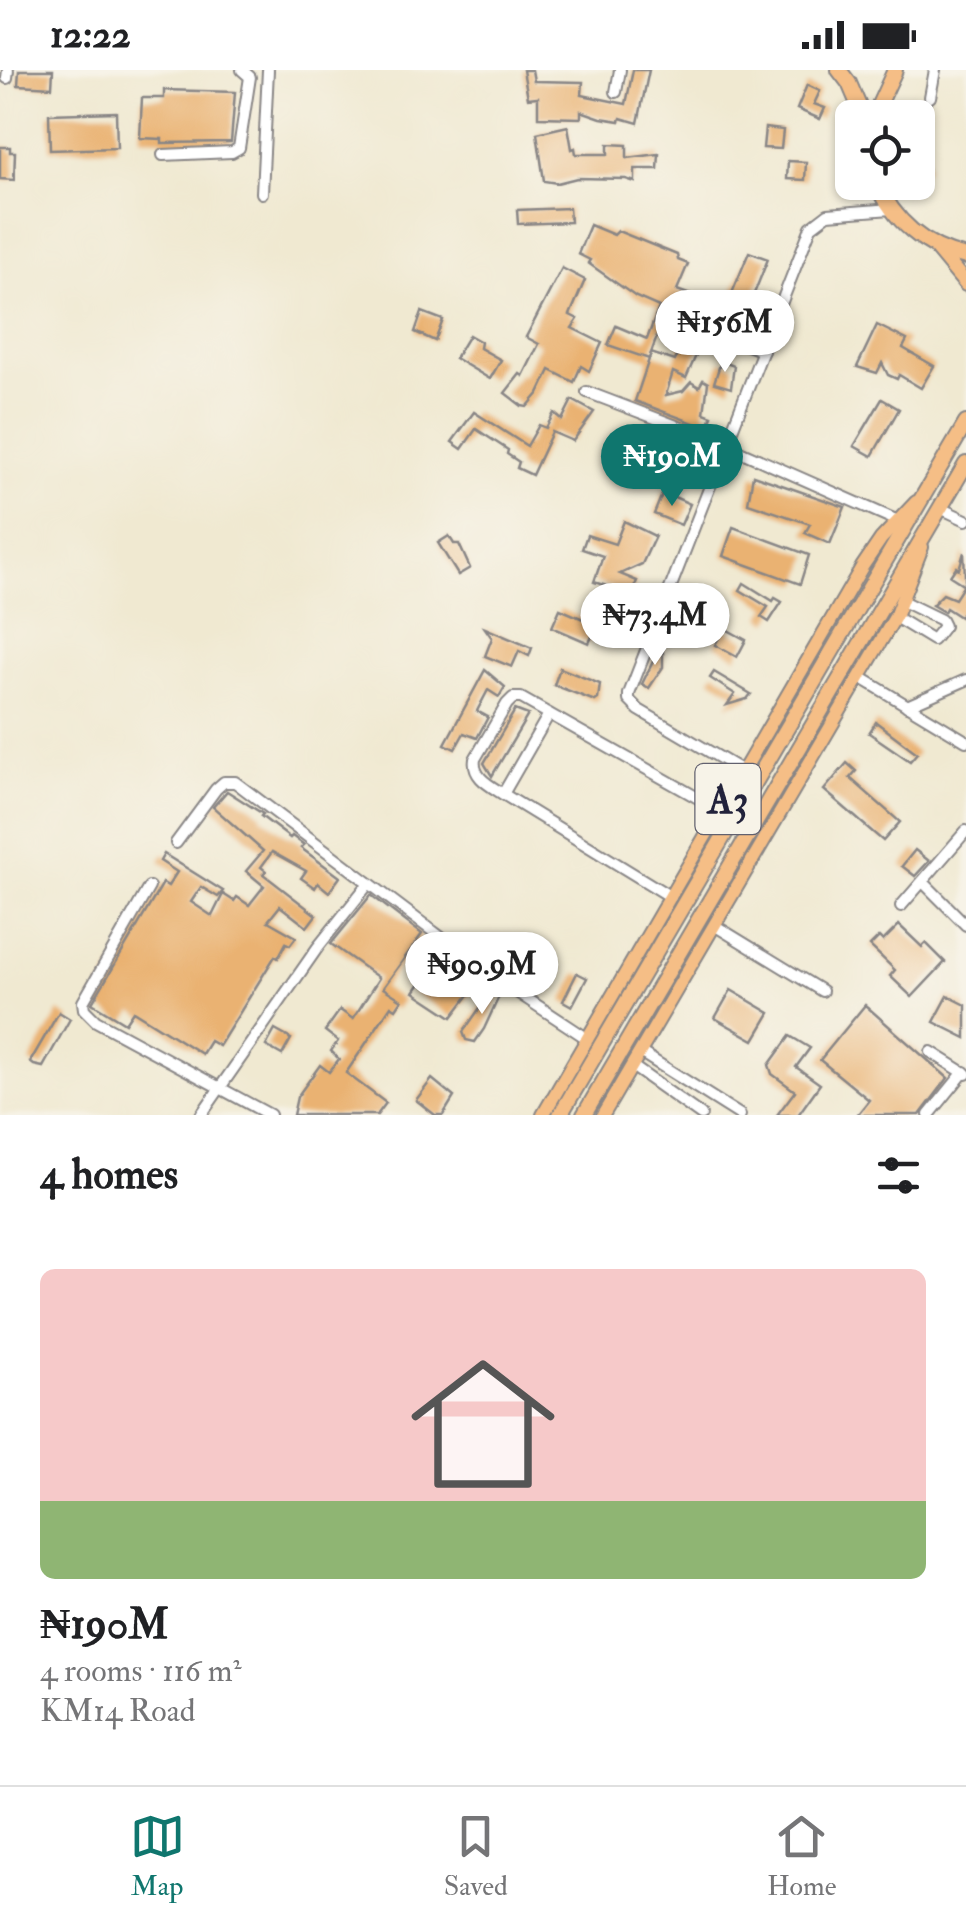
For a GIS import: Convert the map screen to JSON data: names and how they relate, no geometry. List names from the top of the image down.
{
  "streets": {
    "highway": ["A3"]
  },
  "page": {
    "status": "12:22",
    "price": [
      "₦156M",
      "₦190M",
      "₦73.4M",
      "₦90.9M"
    ],
    "heading": "4 homes",
    "list": [
      {
        "name": "₦190M",
        "note": "4 rooms · 116 m² · KM14 Road"
      }
    ],
    "tabs": ["Map", "Saved", "Home"]
  }
}
